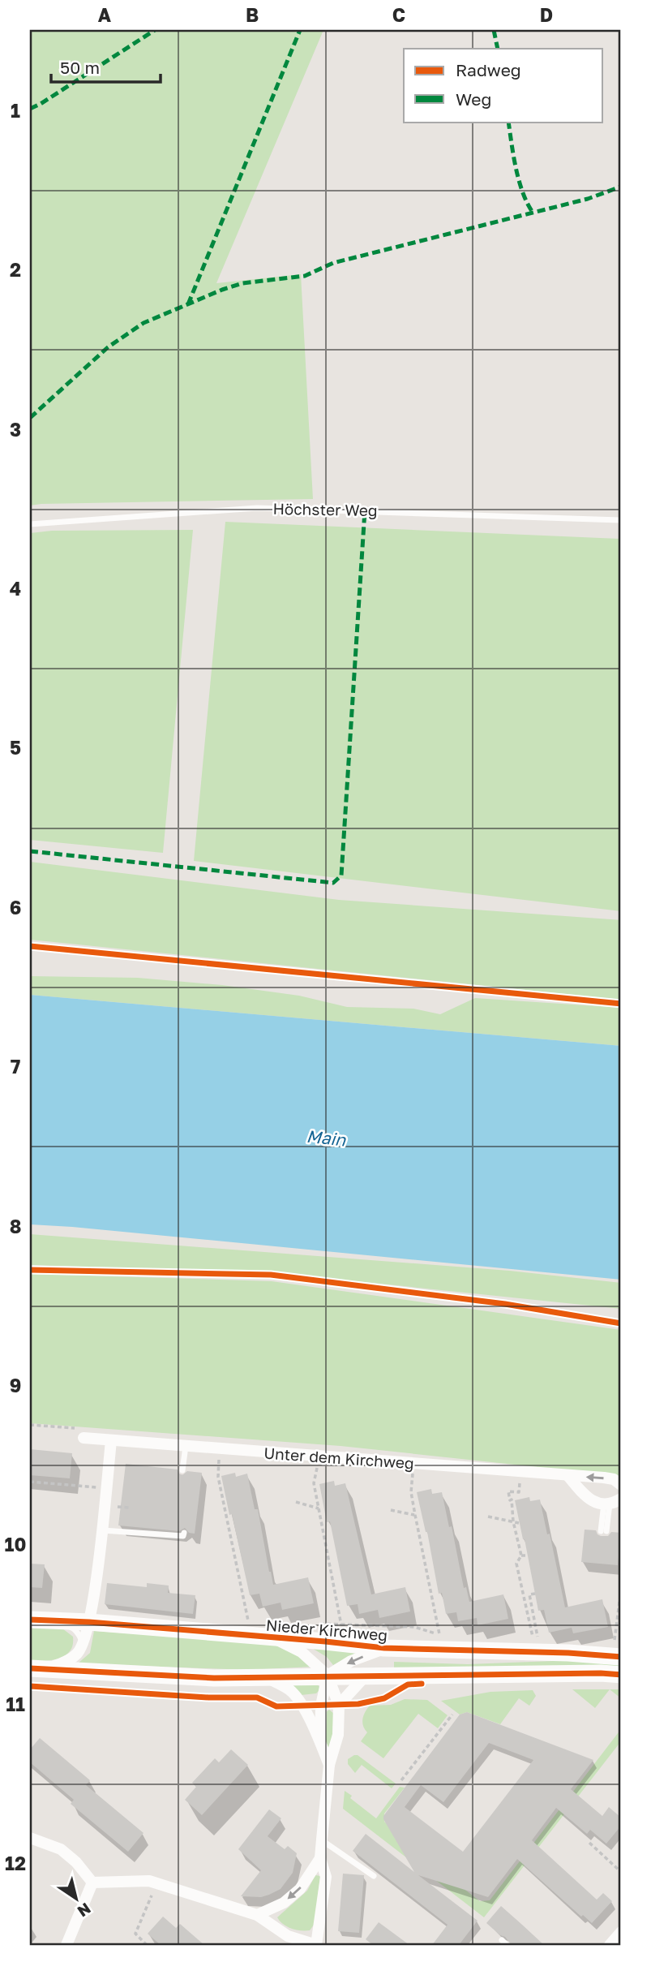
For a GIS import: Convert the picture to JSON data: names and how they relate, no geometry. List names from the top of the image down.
{
  "streets": {
    "main road": ["Nieder Kirchweg"],
    "street": ["Unter dem Kirchweg"],
    "lane": ["Höchster Weg"]
  },
  "water": ["Main"],
  "legend": ["Radweg", "Weg"],
  "scale_bar": "50 m",
  "north": "bottom right",
  "grid": {
    "columns": [
      "A",
      "B",
      "C",
      "D"
    ],
    "rows": [
      "1",
      "2",
      "3",
      "4",
      "5",
      "6",
      "7",
      "8",
      "9",
      "10",
      "11",
      "12"
    ]
  }
}
